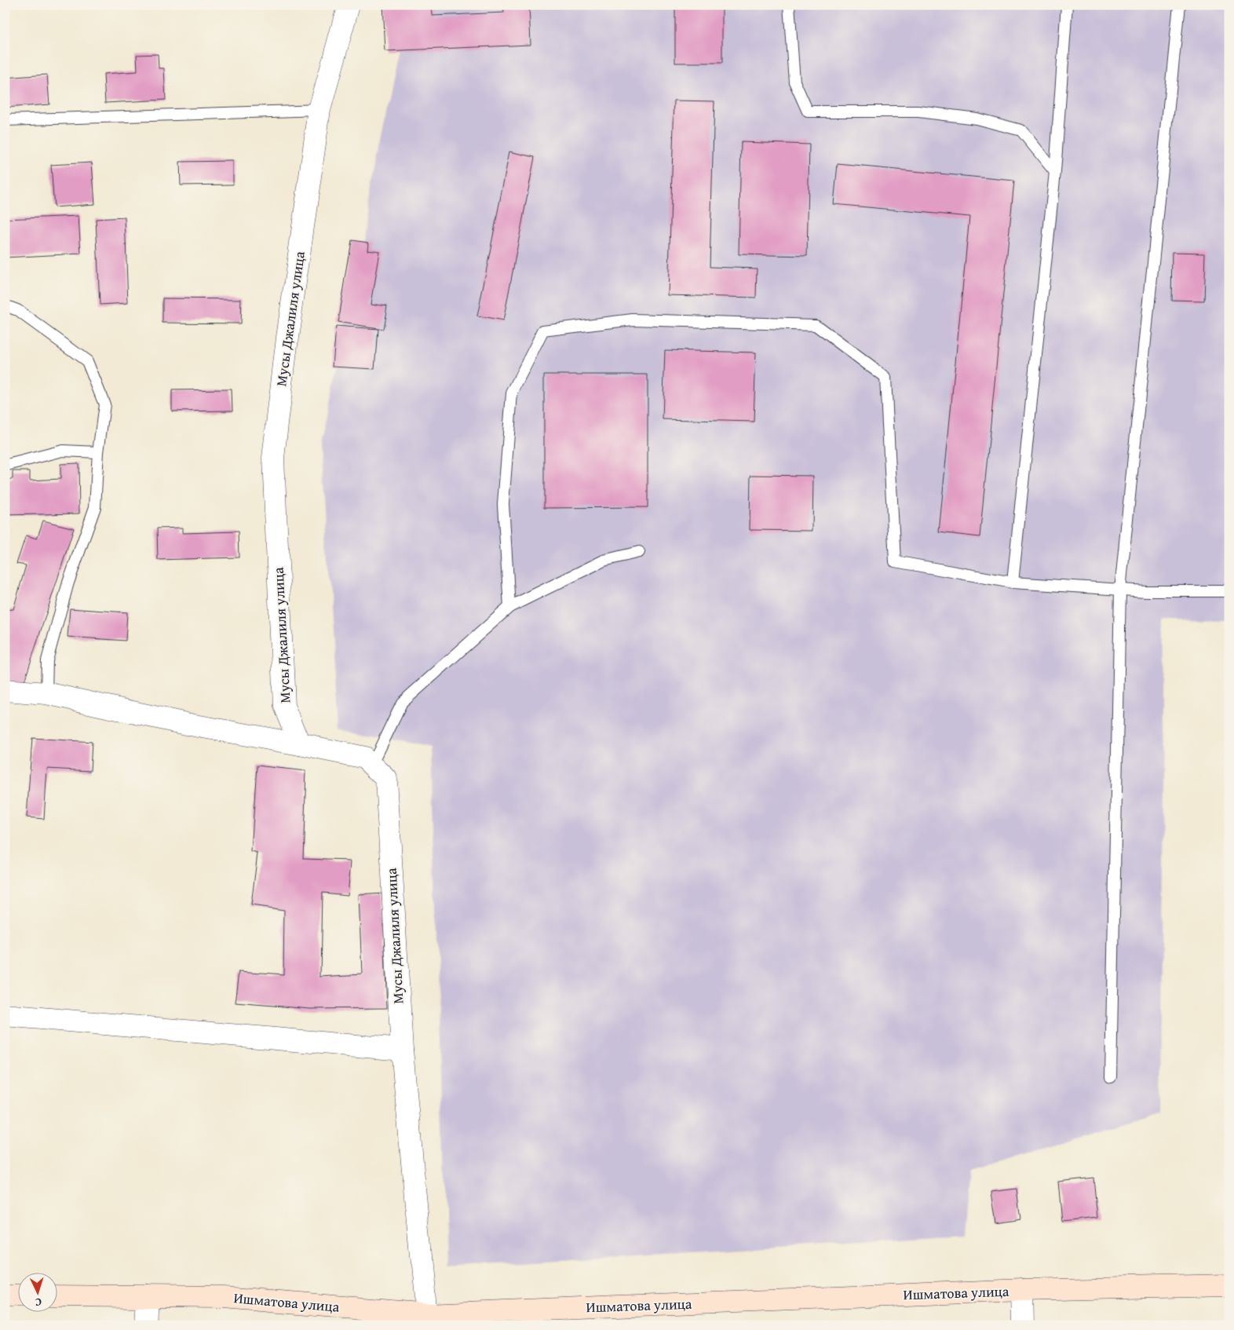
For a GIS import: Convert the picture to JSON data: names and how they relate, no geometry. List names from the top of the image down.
{
  "streets": {
    "main road": ["Ишматова улица"],
    "street": ["Мусы Джалиля улица"]
  },
  "crossings": [
    ["Мусы Джалиля улица", "Ишматова улица"]
  ],
  "north": "bottom"
}
